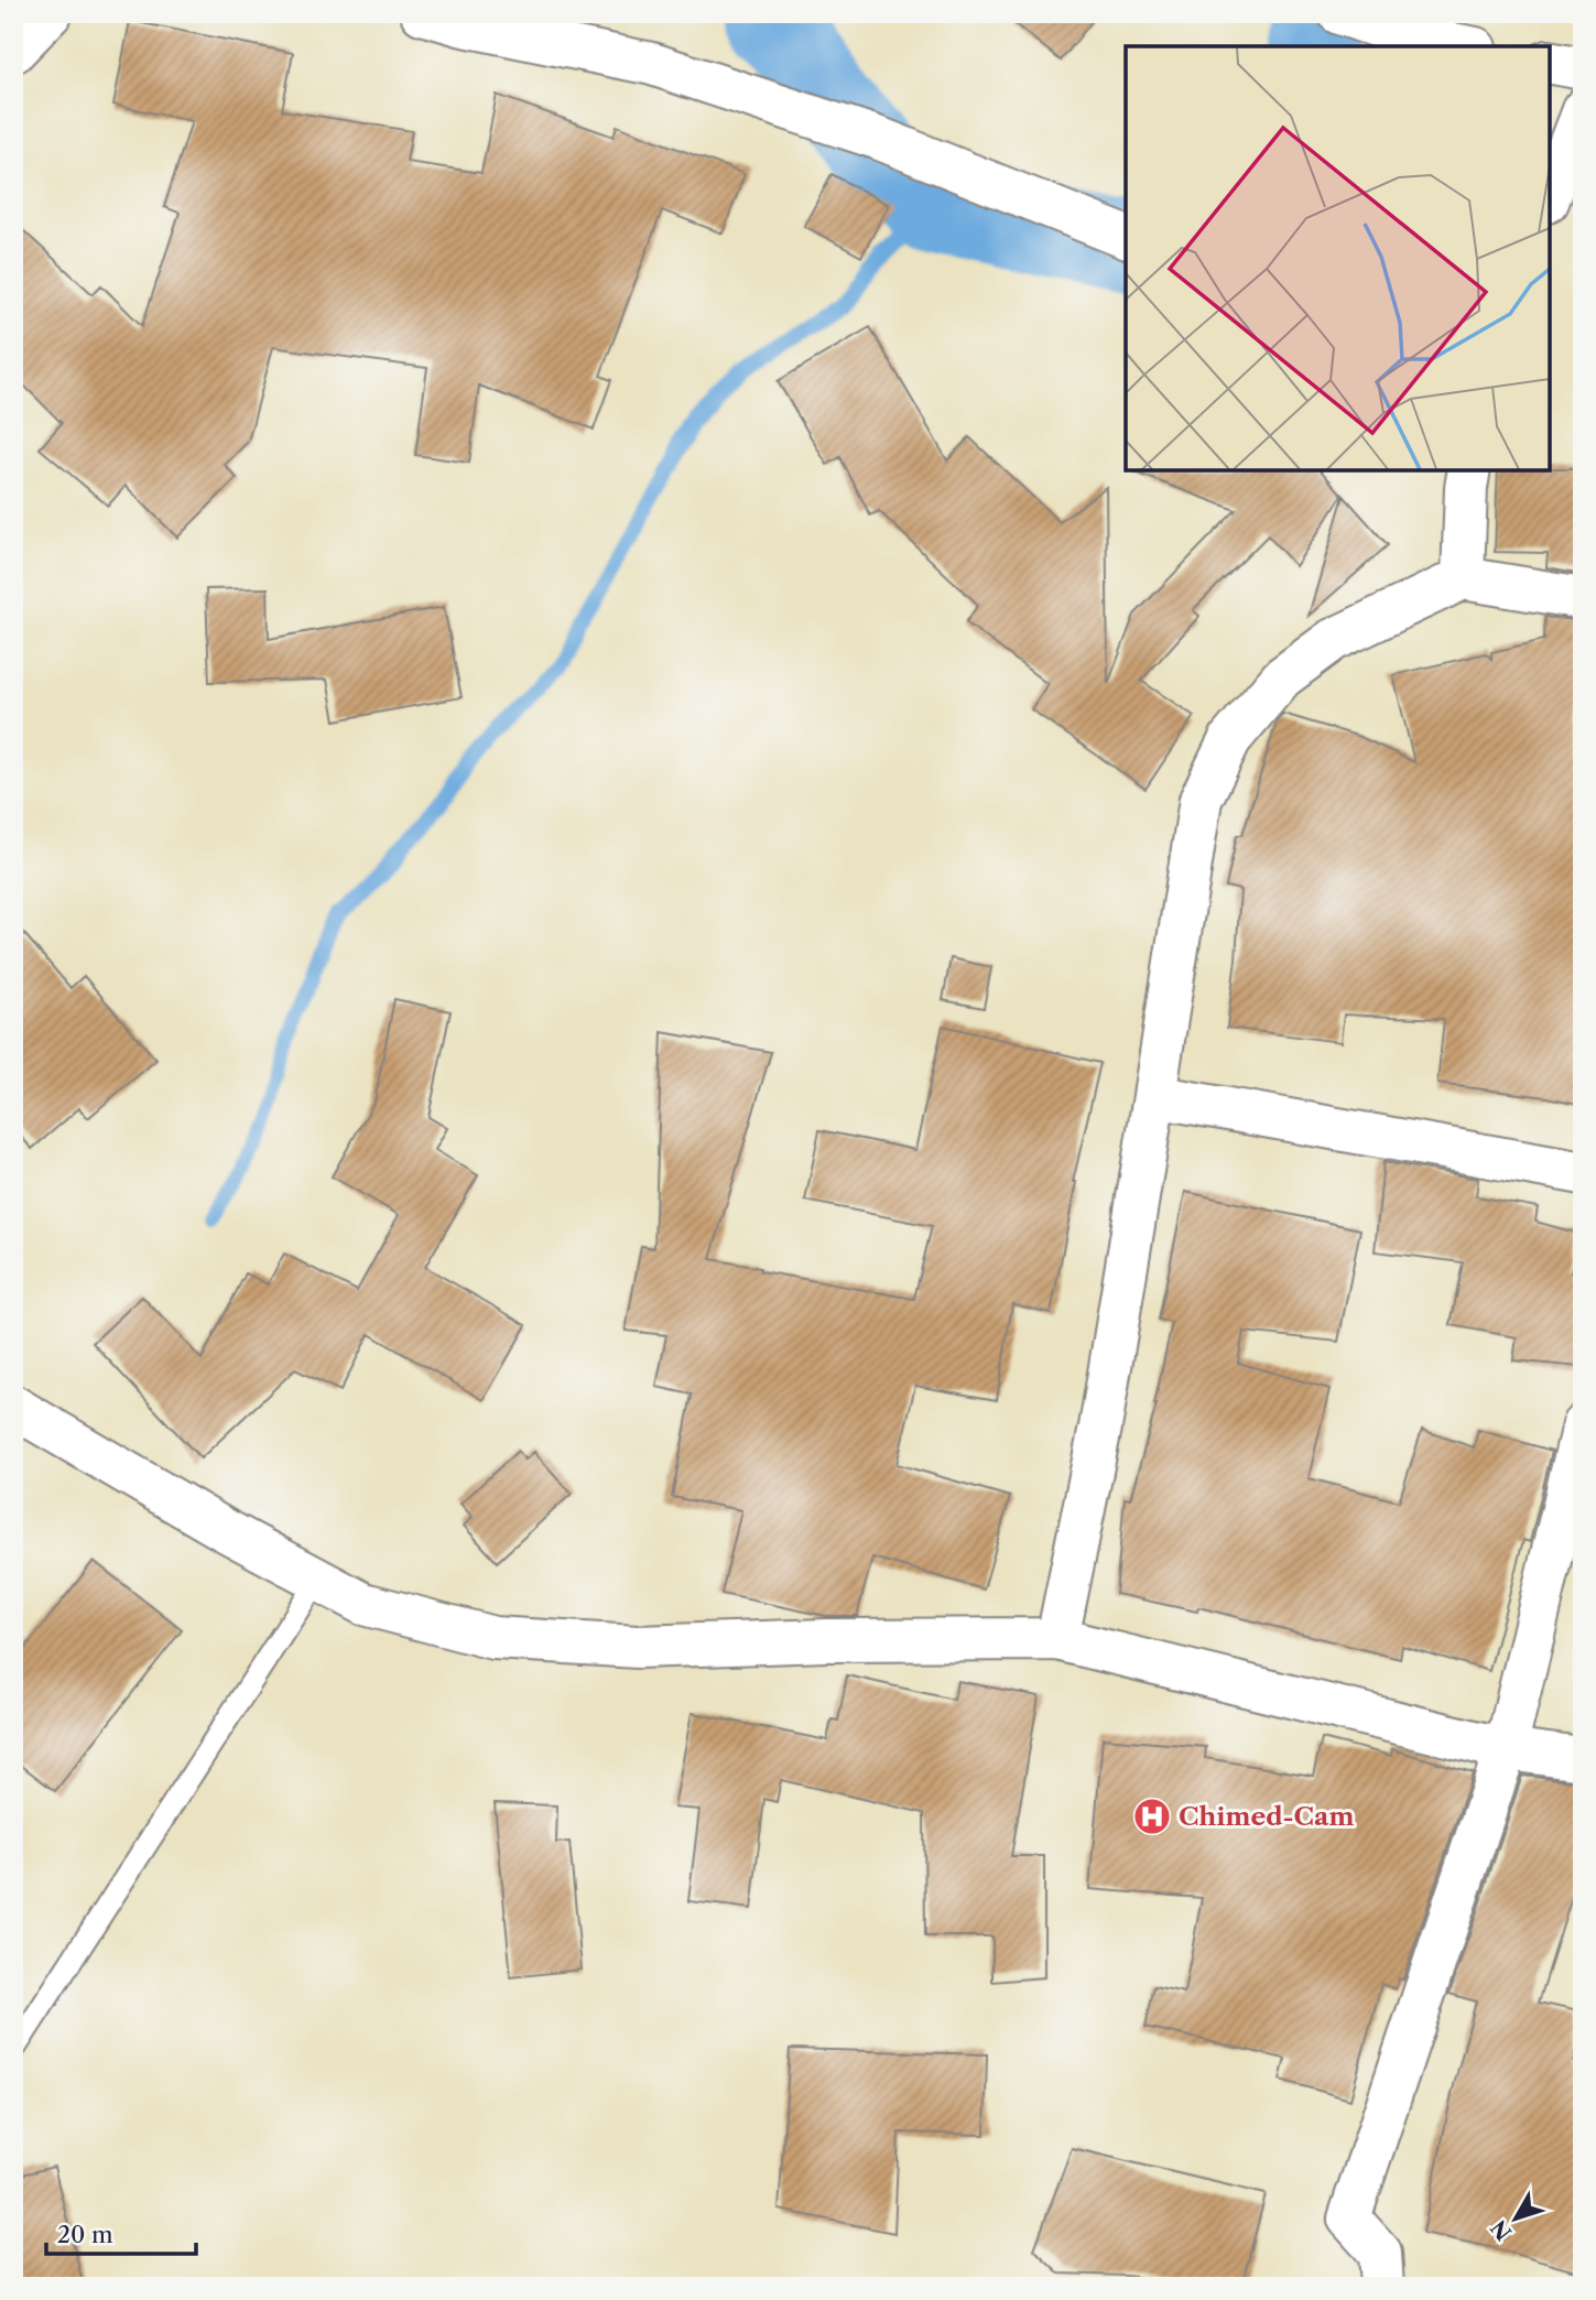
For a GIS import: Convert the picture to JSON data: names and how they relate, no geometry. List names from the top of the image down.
{
  "places": {
    "hospital": ["Chimed-Cam"]
  },
  "scale_bar": "20 m",
  "north": "bottom left"
}
